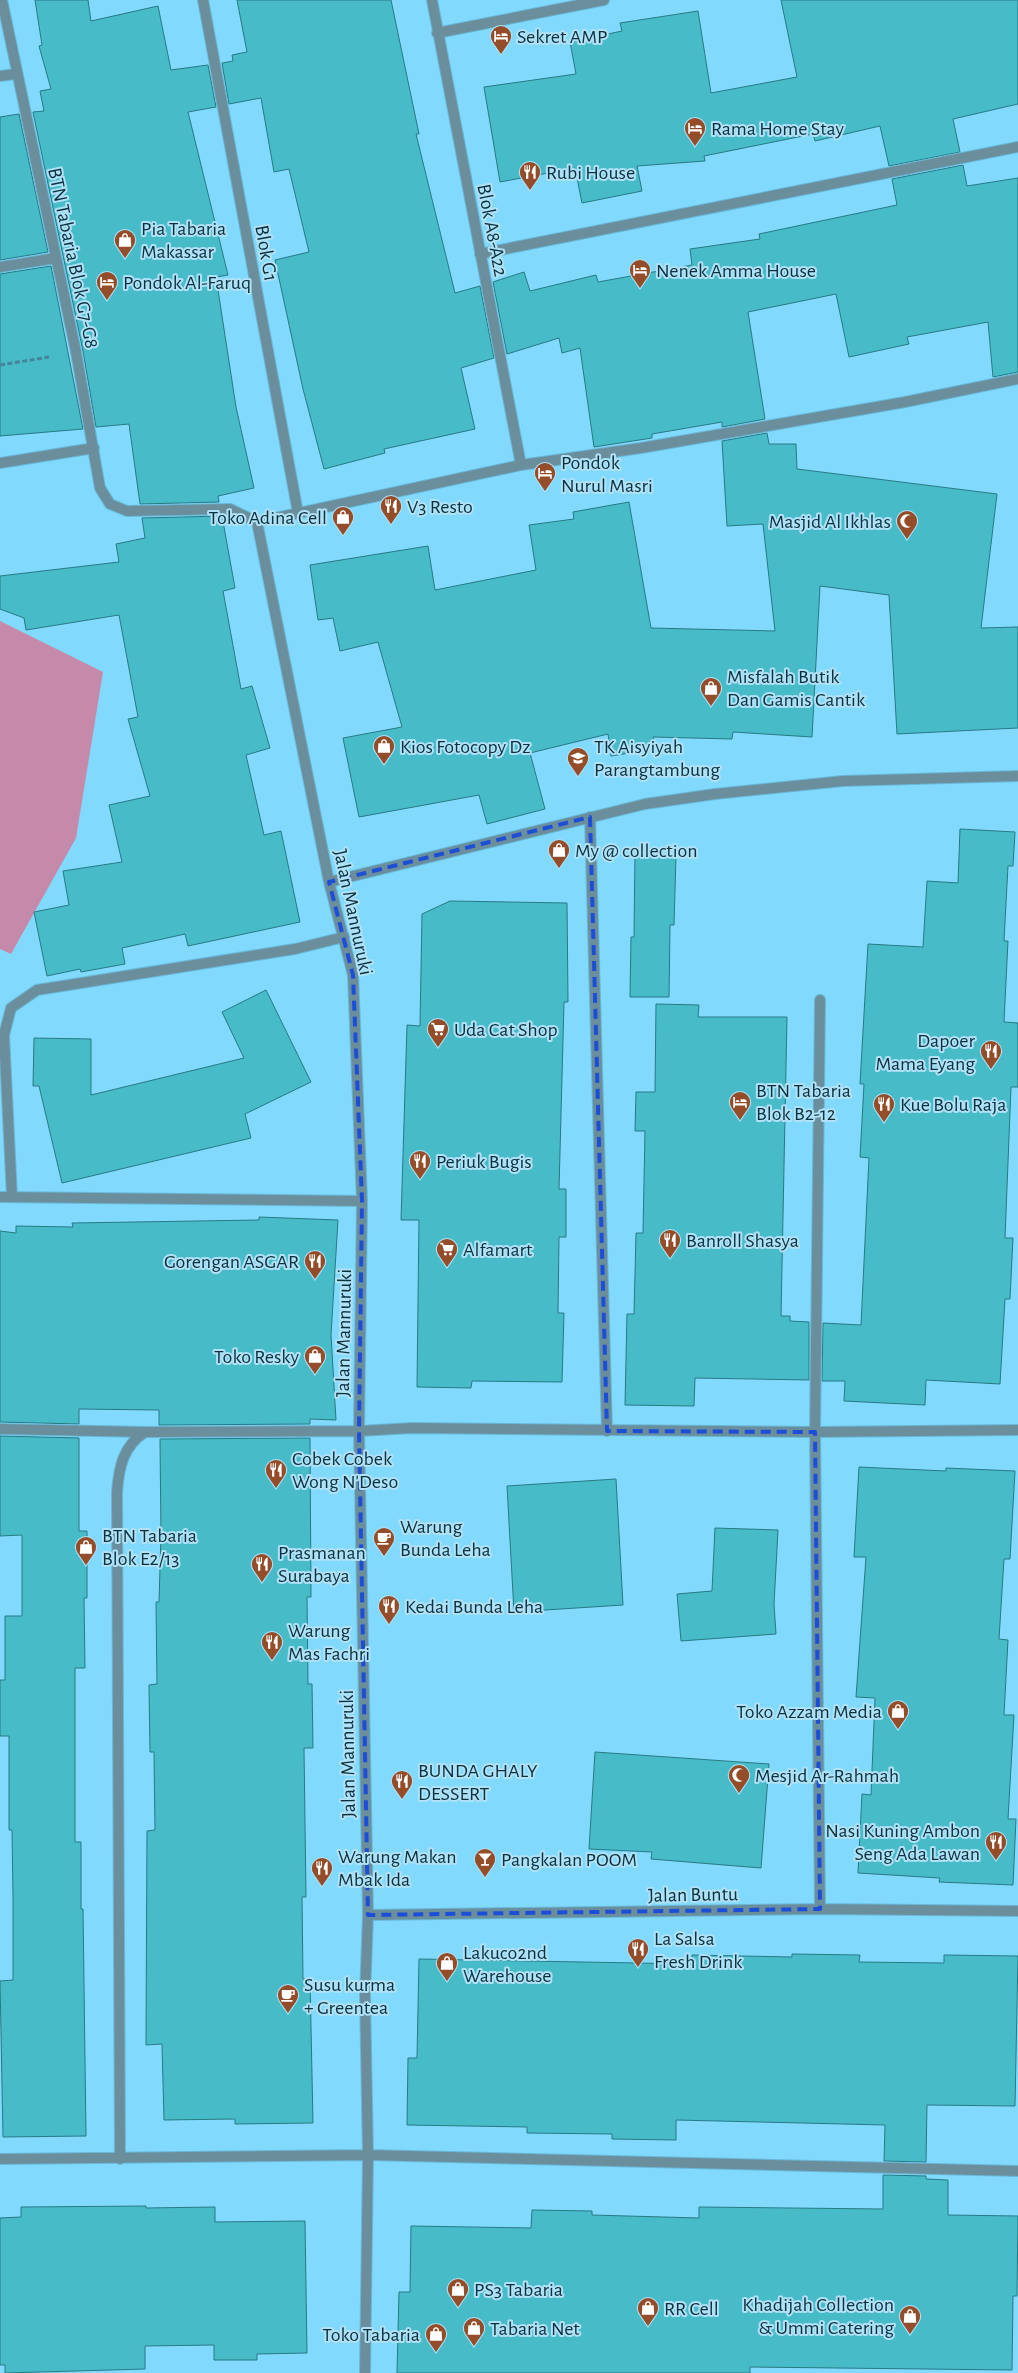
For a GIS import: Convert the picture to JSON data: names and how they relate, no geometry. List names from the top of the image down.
{
  "streets": {
    "street": [
      "Blok A8-A22",
      "Blok G1",
      "BTN Tabaria Blok G7-G8",
      "Jalan Mannuruki",
      "Jalan Buntu"
    ]
  },
  "crossings": [
    ["BTN Tabaria Blok G7-G8", "Jalan Mannuruki"],
    ["Jalan Mannuruki", "Jalan Buntu"]
  ],
  "places": {
    "hotel": [
      "Sekret AMP",
      "Rama Home Stay",
      "Nenek Amma House",
      "Pondok Al-Faruq",
      "Pondok Nurul Masri",
      "BTN Tabaria Blok B2-12"
    ],
    "restaurant": [
      "Rubi House",
      "V3 Resto",
      "Dapoer Mama Eyang",
      "Kue Bolu Raja",
      "Periuk Bugis",
      "Banroll Shasya",
      "Gorengan ASGAR",
      "Cobek Cobek Wong N'Deso",
      "Prasmanan Surabaya",
      "Kedai Bunda Leha",
      "Warung Mas Fachri",
      "BUNDA GHALY DESSERT",
      "Nasi Kuning Ambon Seng Ada Lawan",
      "Warung Makan Mbak Ida",
      "La Salsa Fresh Drink"
    ],
    "shop": [
      "Pia Tabaria Makassar",
      "Toko Adina Cell",
      "Misfalah Butik Dan Gamis Cantik",
      "Kios Fotocopy Dz",
      "My @ collection",
      "Toko Resky",
      "BTN Tabaria Blok E2/13",
      "Toko Azzam Media",
      "Lakuco2nd Warehouse",
      "PS3 Tabaria",
      "RR Cell",
      "Khadijah Collection & Ummi Catering",
      "Tabaria Net",
      "Toko Tabaria"
    ],
    "mosque": ["Masjid Al Ikhlas", "Mesjid Ar-Rahmah"],
    "school or university": ["TK Aisyiyah Parangtambung"],
    "supermarket": ["Uda Cat Shop", "Alfamart"],
    "cafe": ["Warung Bunda Leha", "Susu kurma + Greentea"],
    "bar": ["Pangkalan POOM"]
  }
}
